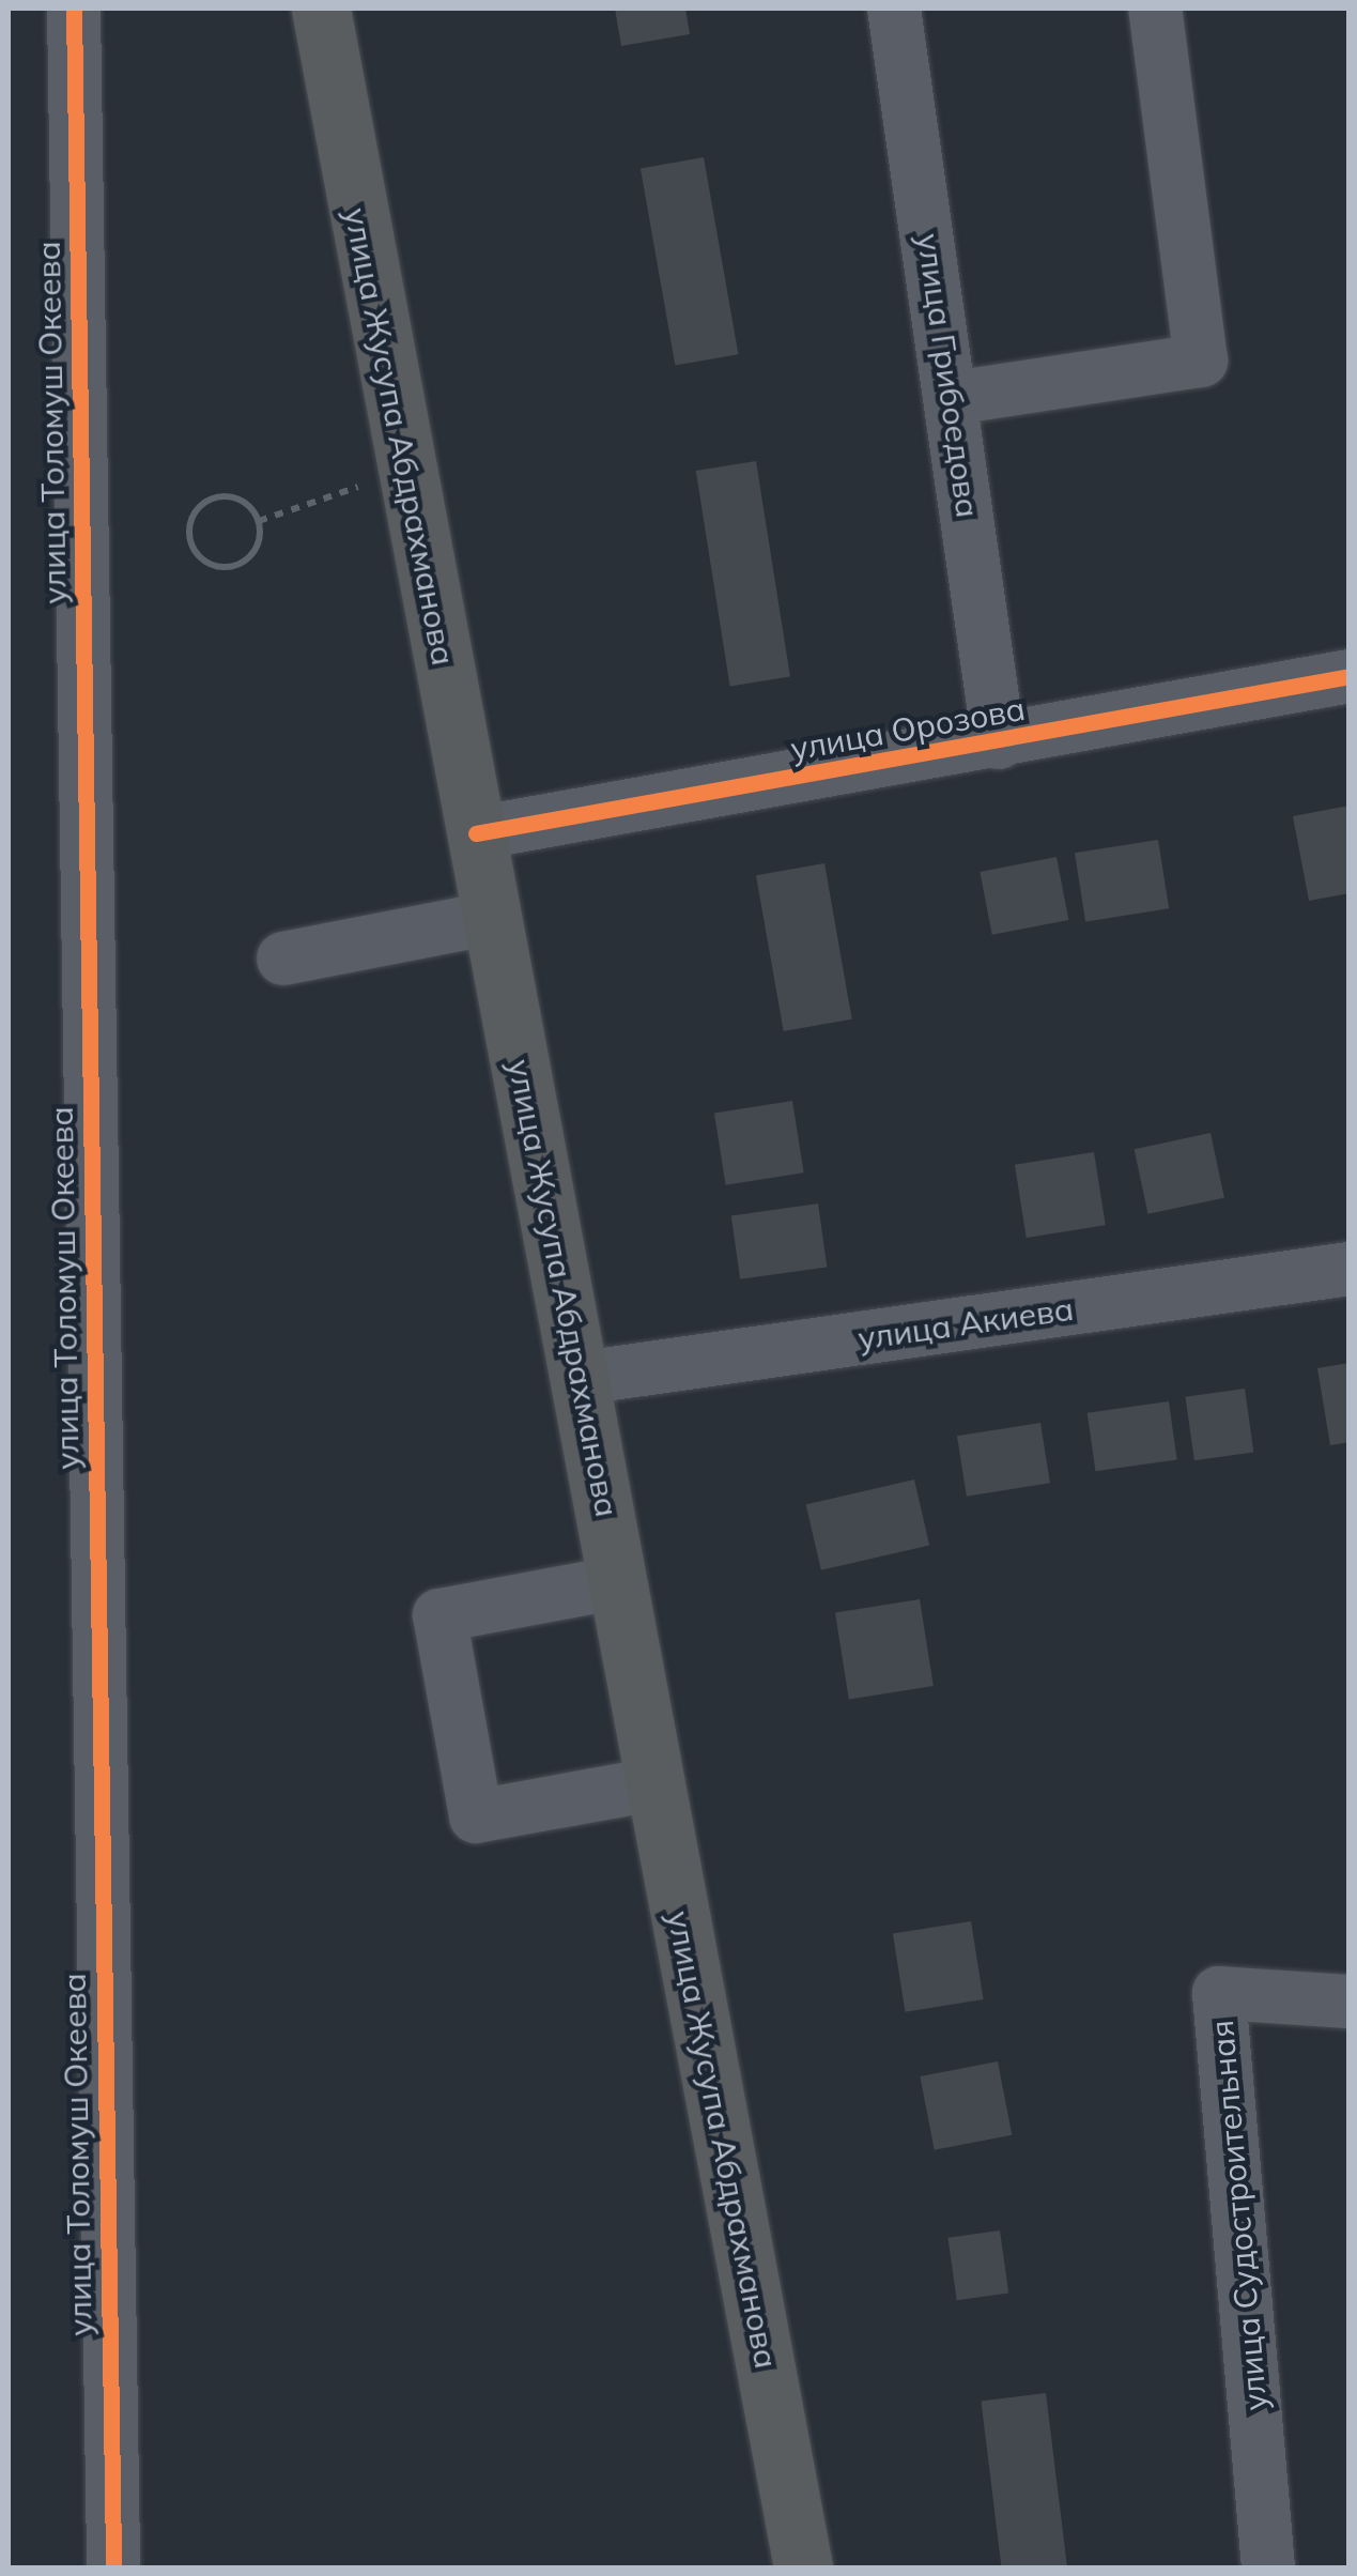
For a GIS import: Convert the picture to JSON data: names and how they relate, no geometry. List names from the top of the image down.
{
  "streets": {
    "highway": ["улица Жусупа Абдрахманова"],
    "street": [
      "улица Грибоедова",
      "улица Толомуш Океева",
      "улица Орозова",
      "улица Акиева",
      "улица Судостроительная"
    ]
  },
  "crossings": [
    ["улица Грибоедова", "улица Орозова"],
    ["улица Жусупа Абдрахманова", "улица Орозова"],
    ["улица Жусупа Абдрахманова", "улица Акиева"]
  ]
}
